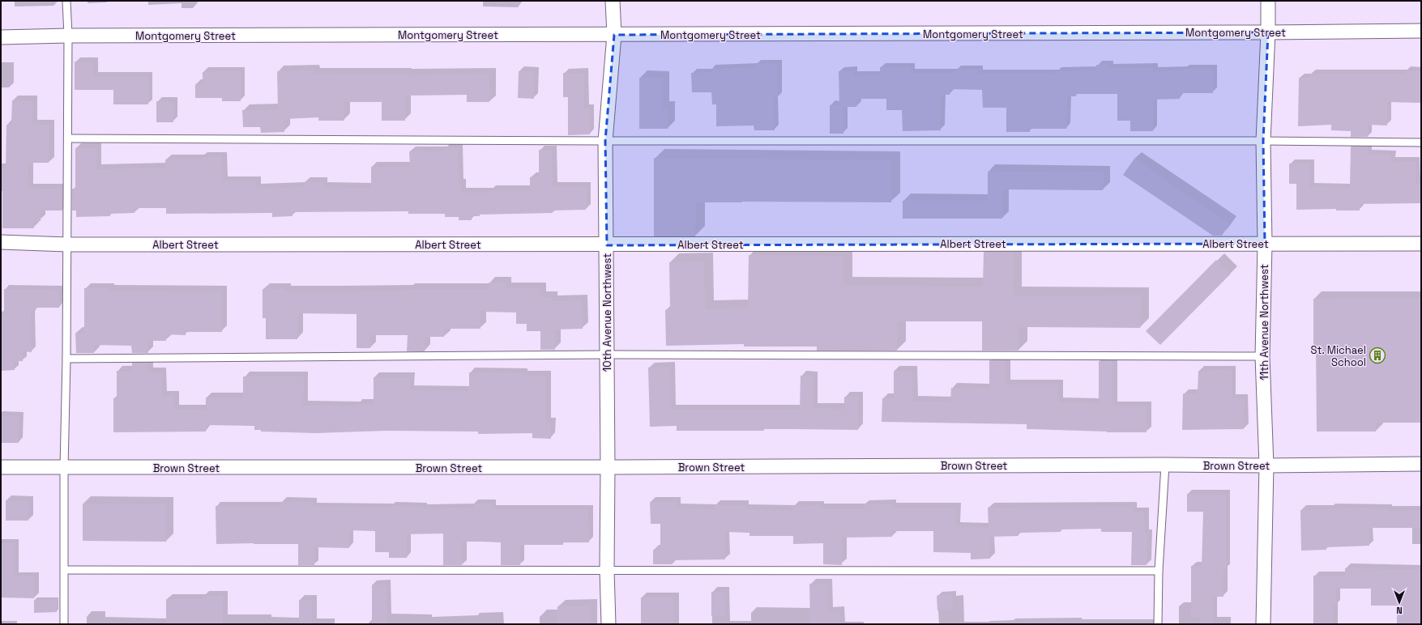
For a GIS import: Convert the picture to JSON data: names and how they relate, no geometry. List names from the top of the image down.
{
  "streets": {
    "street": [
      "Montgomery Street",
      "Albert Street",
      "10th Avenue Northwest",
      "11th Avenue Northwest",
      "Brown Street"
    ]
  },
  "crossings": [
    ["Montgomery Street", "10th Avenue Northwest"],
    ["Montgomery Street", "11th Avenue Northwest"],
    ["Albert Street", "10th Avenue Northwest"],
    ["Albert Street", "11th Avenue Northwest"],
    ["10th Avenue Northwest", "Brown Street"],
    ["11th Avenue Northwest", "Brown Street"]
  ],
  "places": {
    "building": ["St. Michael School"]
  },
  "north": "bottom"
}
